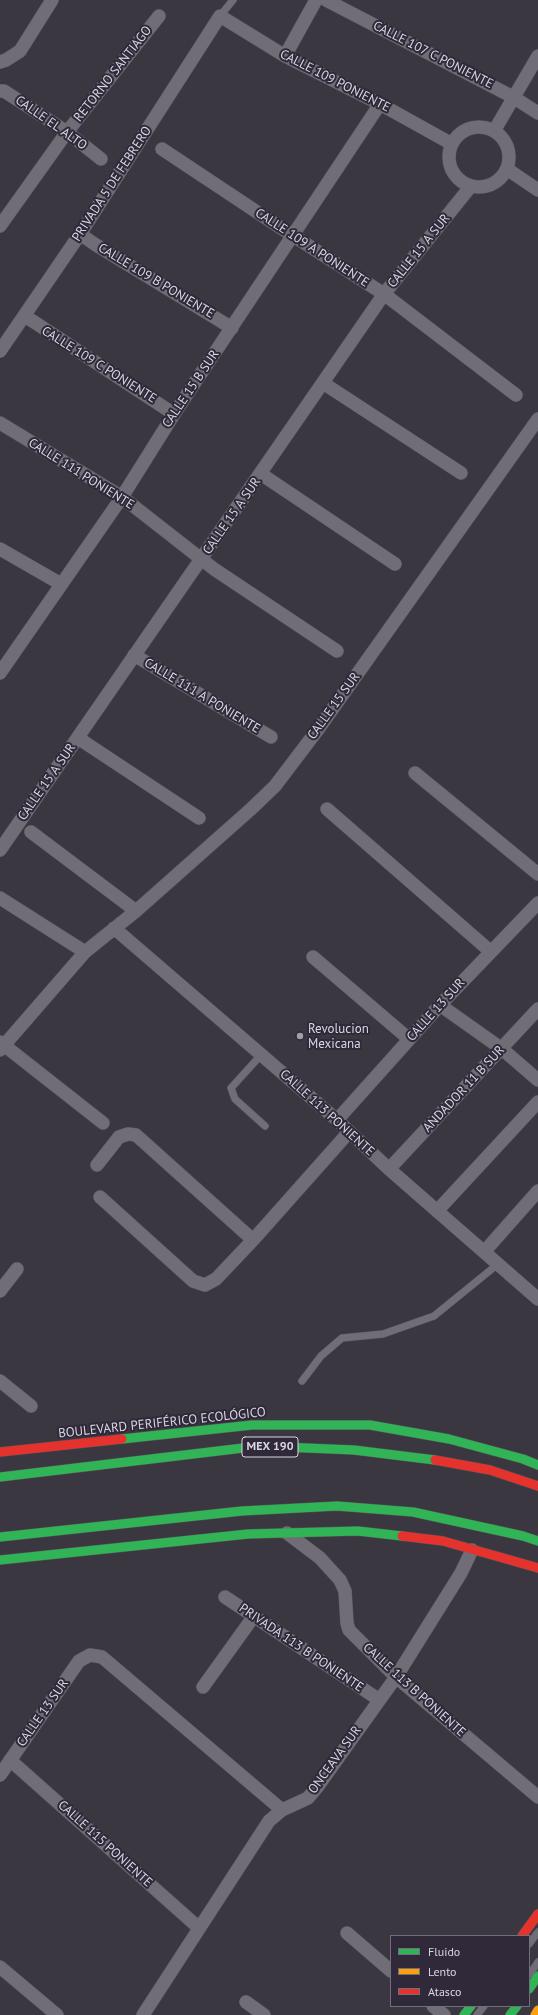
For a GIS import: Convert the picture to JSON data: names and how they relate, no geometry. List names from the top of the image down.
{
  "streets": {
    "main road": ["BOULEVARD PERIFÉRICO ECOLÓGICO", "MEX 190"],
    "street": [
      "CALLE 107 C PONIENTE",
      "RETORNO SANTIAGO",
      "CALLE 109 PONIENTE",
      "CALLE EL ALTO",
      "PRIVADA 5 DE FEBRERO",
      "CALLE 109 A PONIENTE",
      "CALLE 15 A SUR",
      "CALLE 109 B PONIENTE",
      "CALLE 109 C PONIENTE",
      "CALLE 15 B SUR",
      "CALLE 111 PONIENTE",
      "CALLE 111 A PONIENTE",
      "CALLE 15 SUR",
      "CALLE 13 SUR",
      "ANDADOR 11 B SUR",
      "CALLE 113 PONIENTE",
      "PRIVADA 113 B PONIENTE",
      "CALLE 113 B PONIENTE",
      "ONCEAVA SUR",
      "CALLE 115 PONIENTE"
    ]
  },
  "crossings": [
    ["RETORNO SANTIAGO", "CALLE EL ALTO"],
    ["CALLE 109 PONIENTE", "PRIVADA 5 DE FEBRERO"],
    ["CALLE 109 PONIENTE", "CALLE 15 A SUR"],
    ["CALLE 109 PONIENTE", "CALLE 15 B SUR"],
    ["PRIVADA 5 DE FEBRERO", "CALLE 109 B PONIENTE"],
    ["PRIVADA 5 DE FEBRERO", "CALLE 109 C PONIENTE"],
    ["CALLE 109 A PONIENTE", "CALLE 15 A SUR"],
    ["CALLE 109 A PONIENTE", "CALLE 15 B SUR"],
    ["CALLE 15 A SUR", "CALLE 111 PONIENTE"],
    ["CALLE 15 A SUR", "CALLE 111 A PONIENTE"],
    ["CALLE 109 B PONIENTE", "CALLE 15 B SUR"],
    ["CALLE 109 C PONIENTE", "CALLE 15 B SUR"],
    ["CALLE 15 B SUR", "CALLE 111 PONIENTE"],
    ["CALLE 15 SUR", "CALLE 113 PONIENTE"],
    ["CALLE 13 SUR", "CALLE 113 PONIENTE"],
    ["CALLE 13 SUR", "ONCEAVA SUR"],
    ["CALLE 13 SUR", "CALLE 115 PONIENTE"],
    ["ANDADOR 11 B SUR", "CALLE 113 PONIENTE"],
    ["PRIVADA 113 B PONIENTE", "ONCEAVA SUR"],
    ["CALLE 113 B PONIENTE", "ONCEAVA SUR"],
    ["ONCEAVA SUR", "CALLE 115 PONIENTE"]
  ],
  "places": ["Revolucion Mexicana"],
  "legend": ["Fluido", "Lento", "Atasco"]
}
